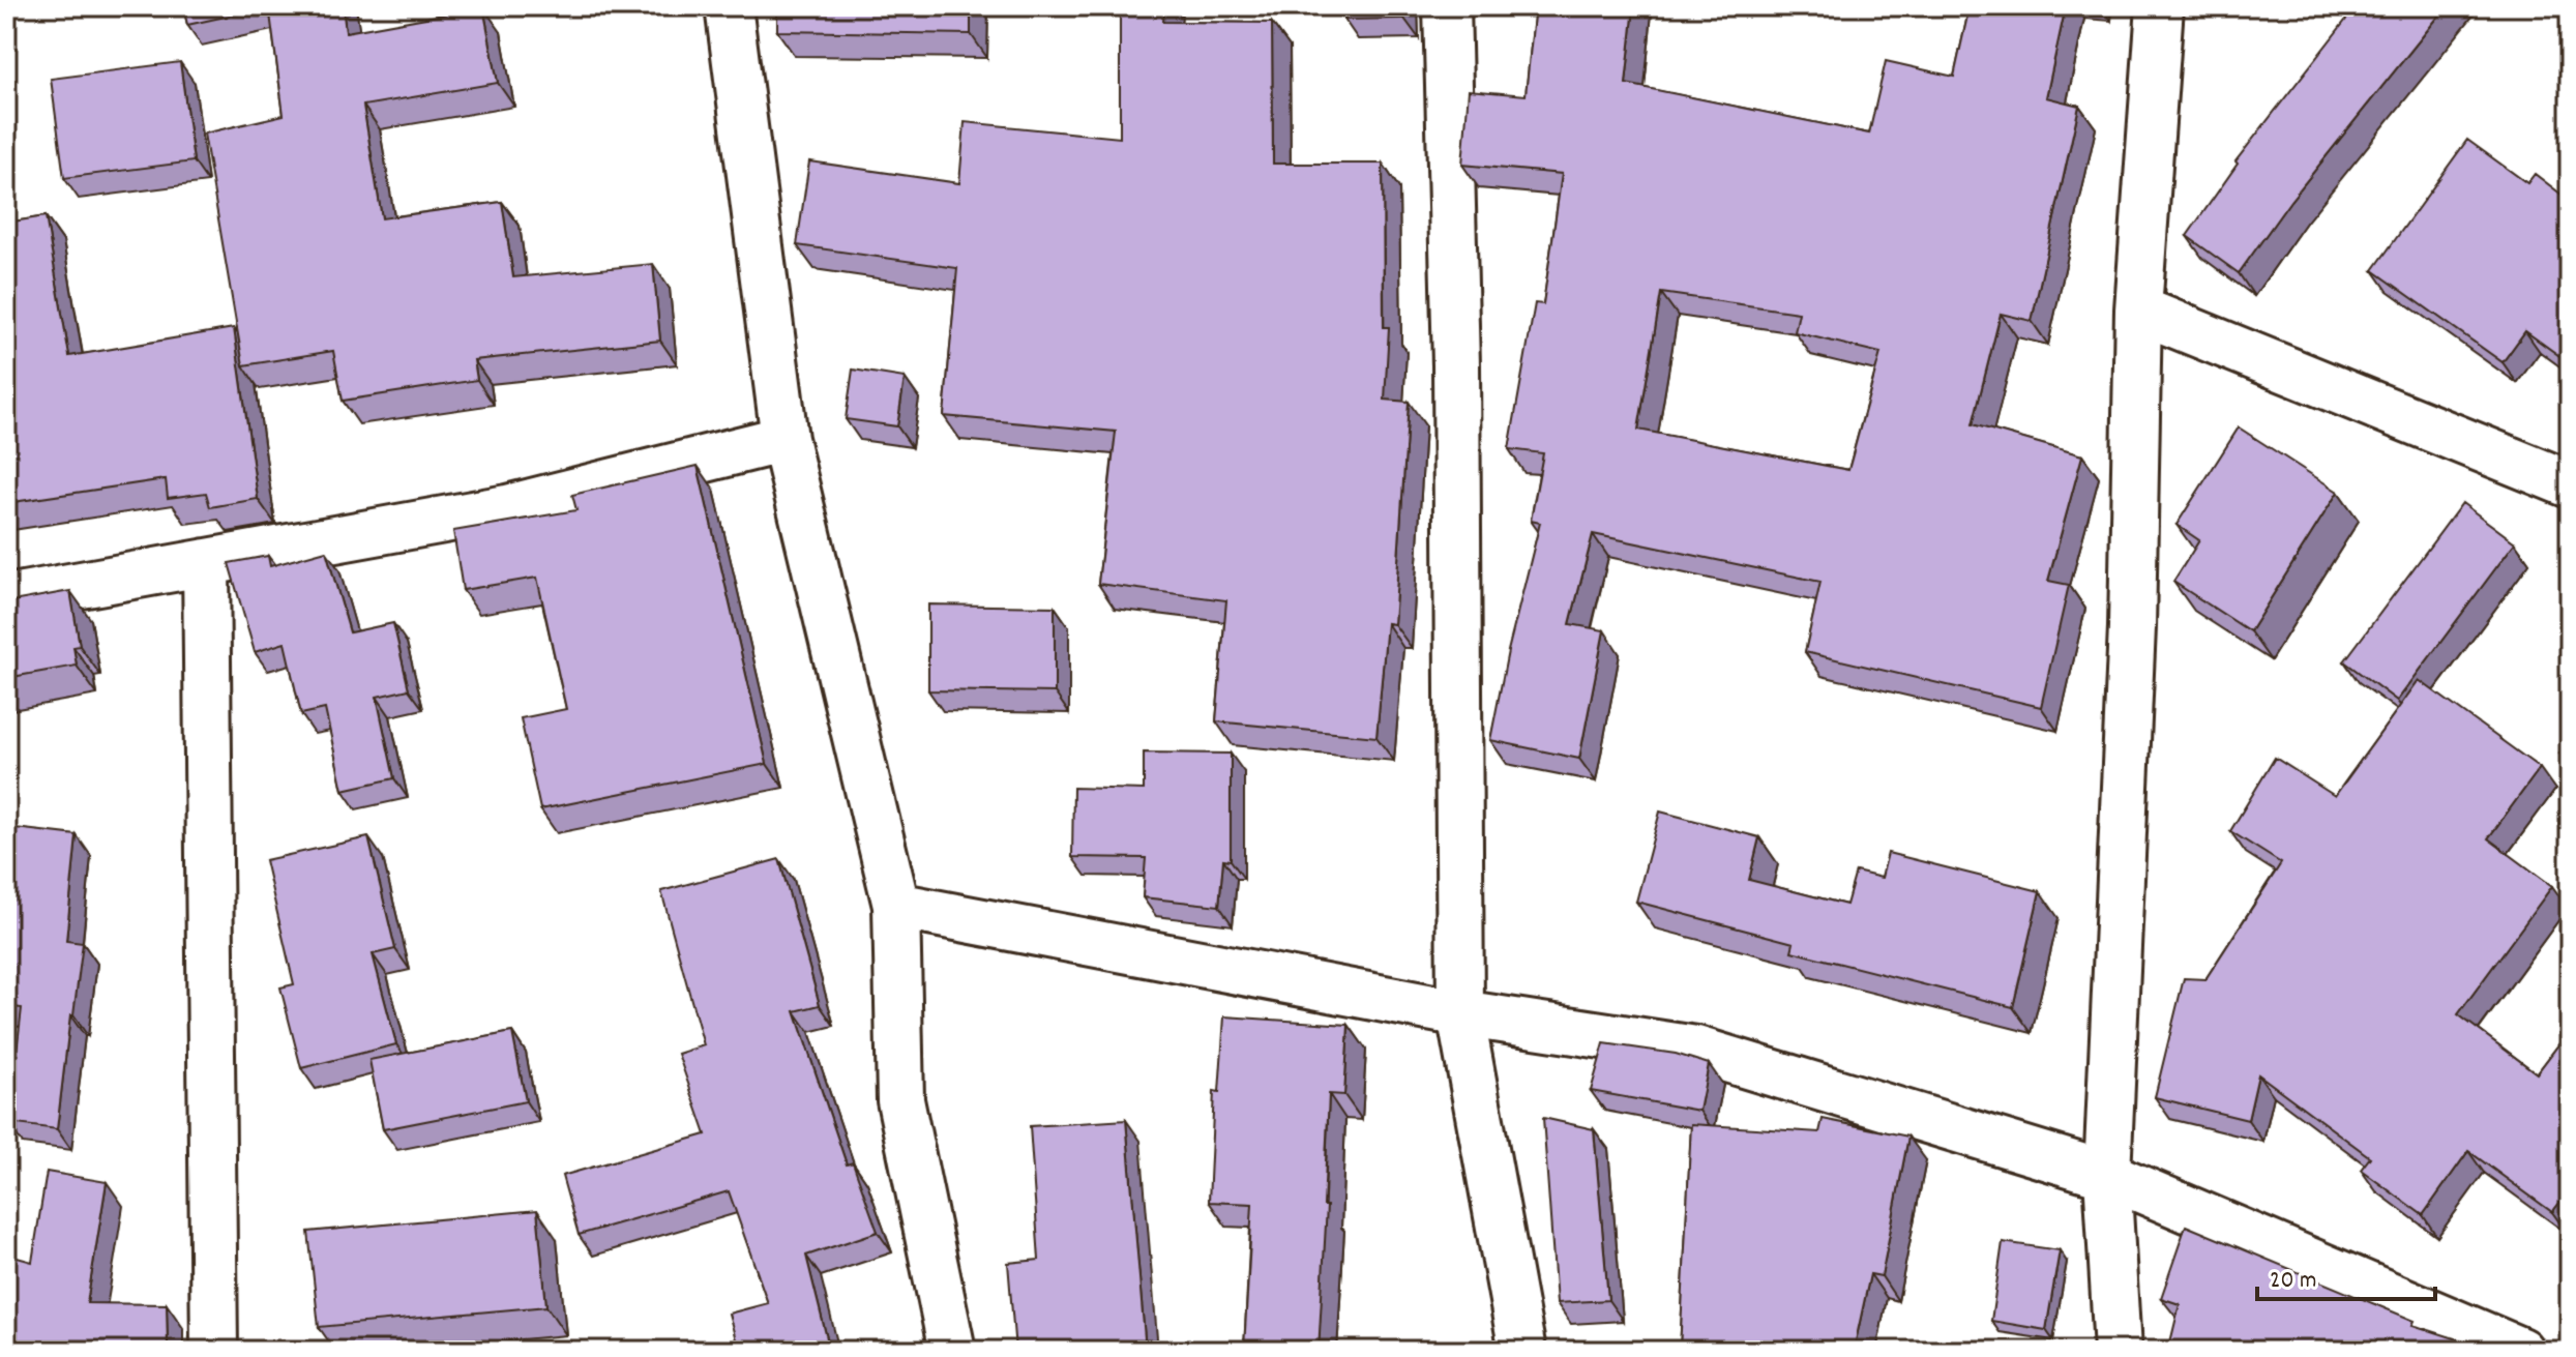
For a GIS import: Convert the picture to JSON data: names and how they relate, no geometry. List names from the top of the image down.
{
  "scale_bar": "20 m"
}
